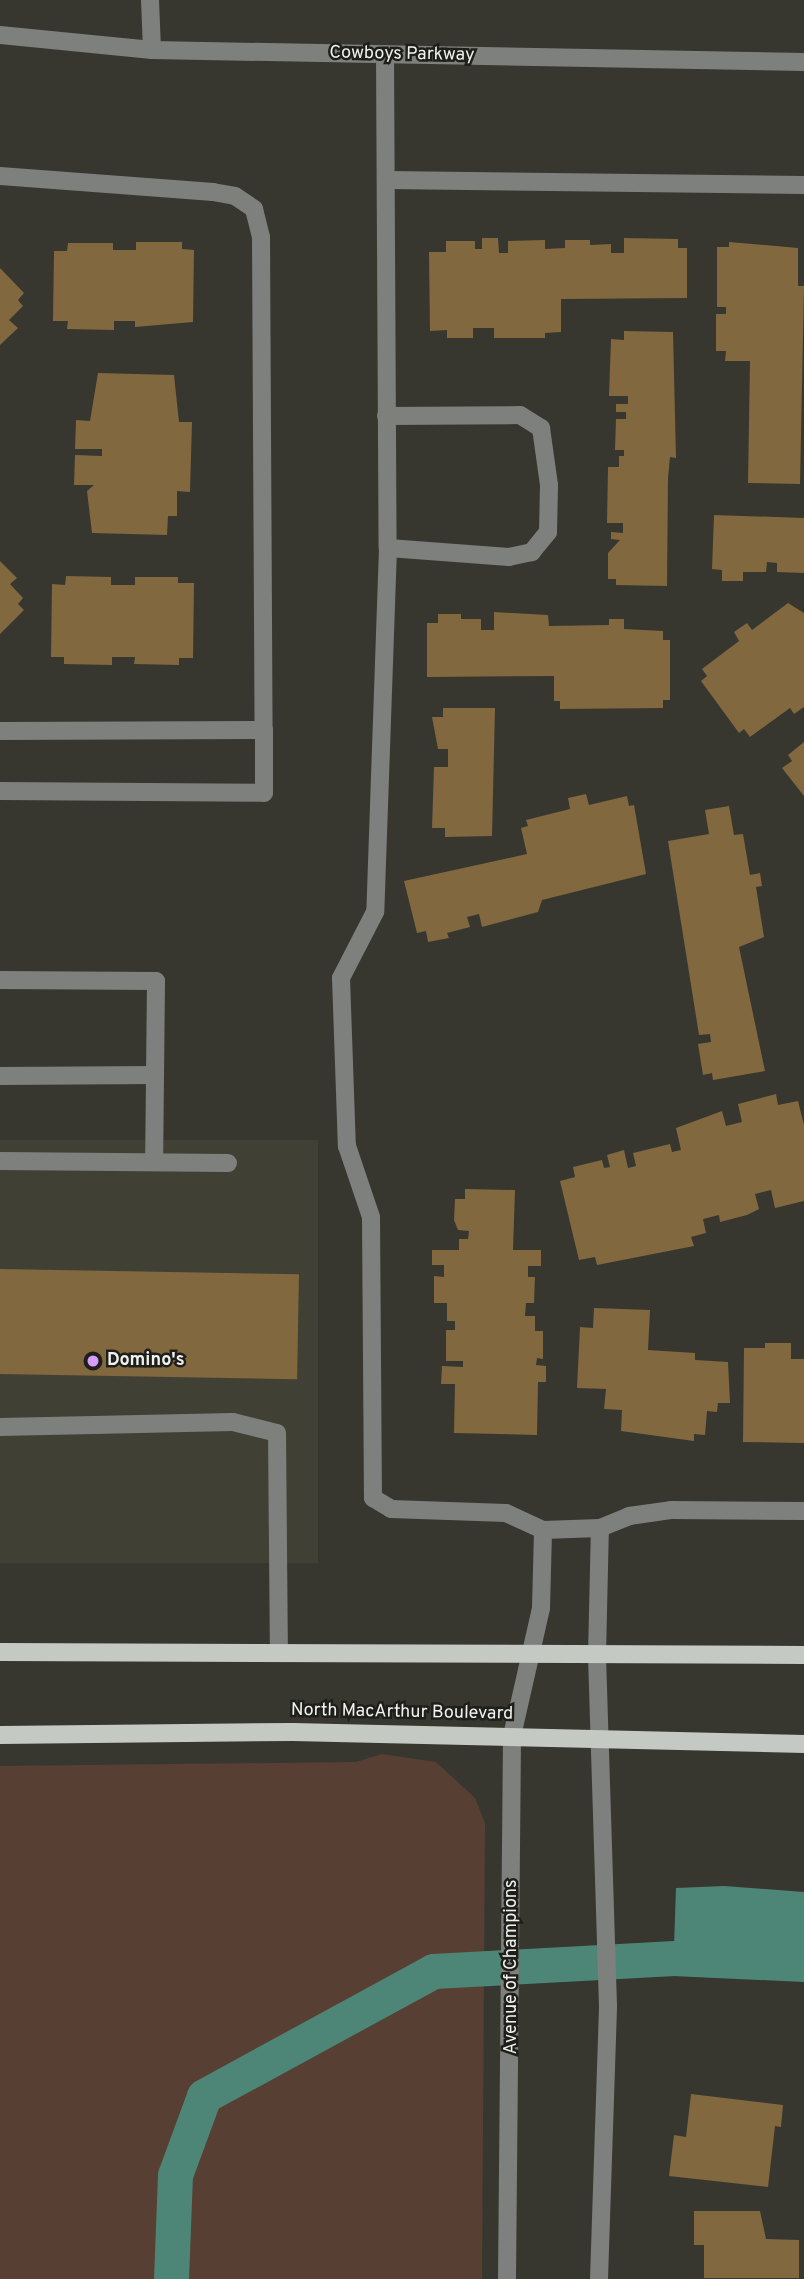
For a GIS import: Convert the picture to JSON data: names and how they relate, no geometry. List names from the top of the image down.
{
  "streets": {
    "main road": ["North MacArthur Boulevard"],
    "street": ["Cowboys Parkway", "Avenue of Champions"]
  },
  "crossings": [
    ["North MacArthur Boulevard", "Avenue of Champions"]
  ],
  "places": ["Domino's"]
}
